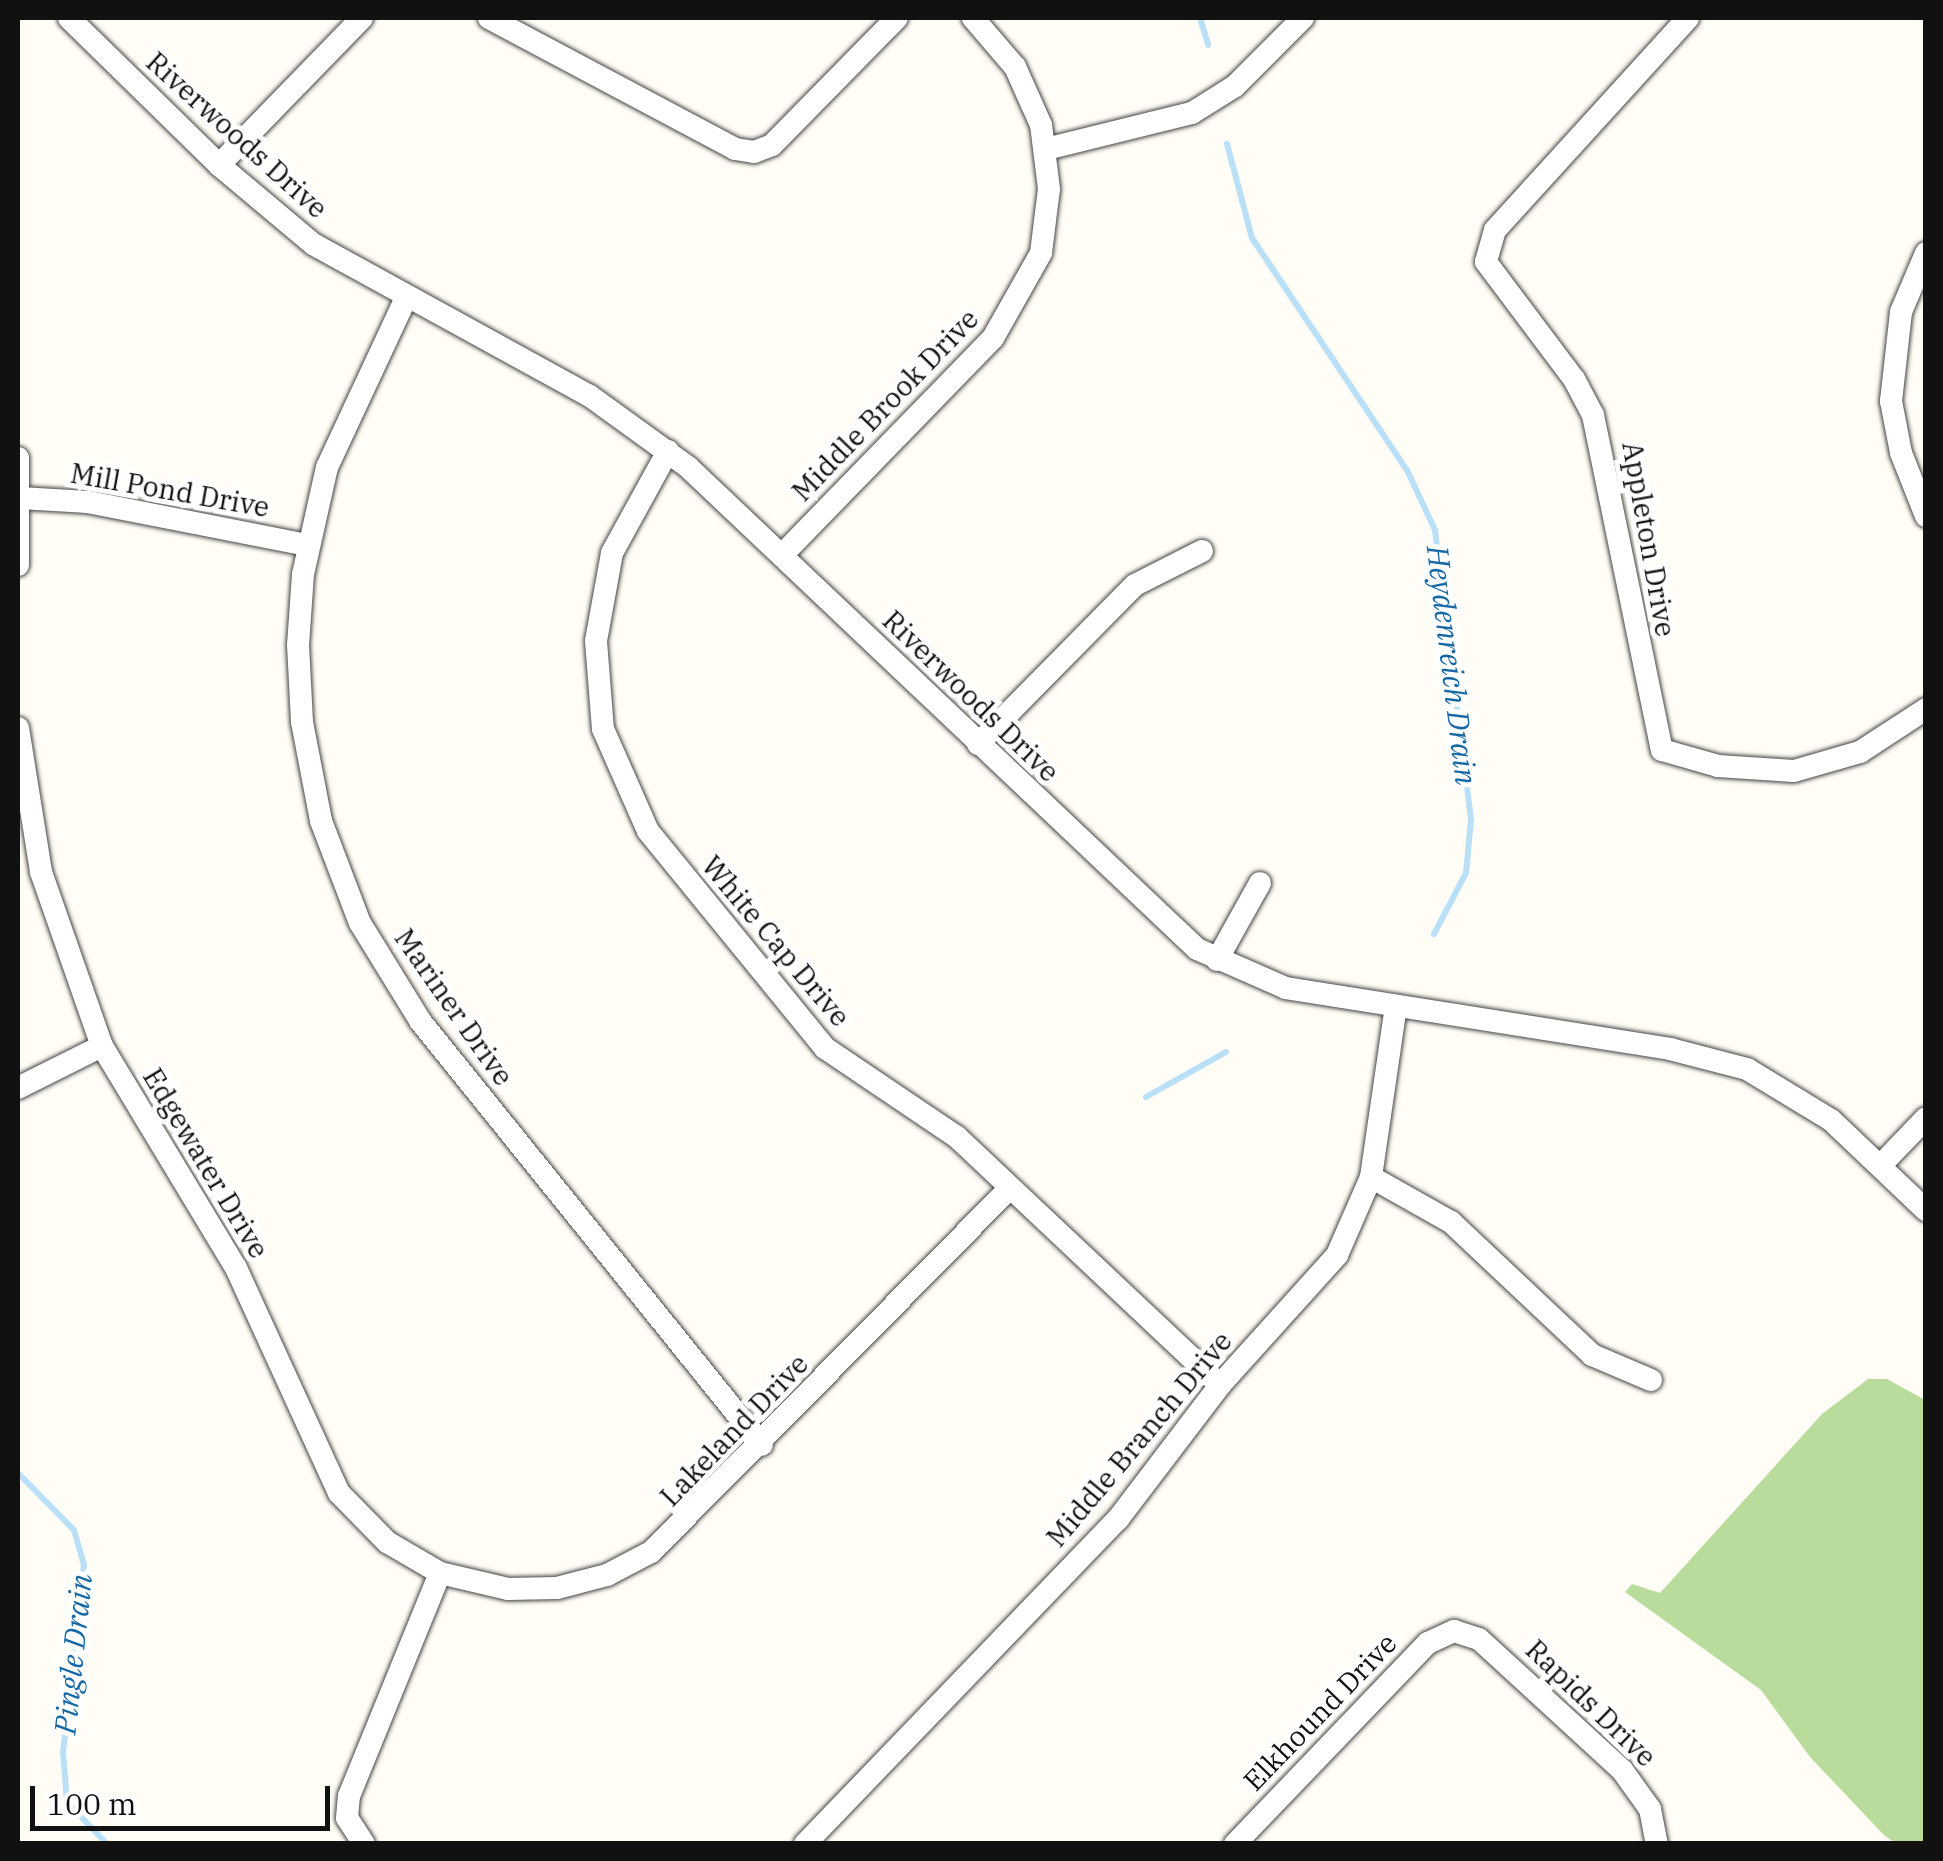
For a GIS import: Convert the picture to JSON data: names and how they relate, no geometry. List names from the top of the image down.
{
  "streets": {
    "street": [
      "Riverwoods Drive",
      "Middle Brook Drive",
      "Mill Pond Drive",
      "Appleton Drive",
      "White Cap Drive",
      "Mariner Drive",
      "Edgewater Drive",
      "Lakeland Drive",
      "Middle Branch Drive",
      "Rapids Drive",
      "Elkhound Drive"
    ]
  },
  "crossings": [
    ["Riverwoods Drive", "Middle Brook Drive"],
    ["Riverwoods Drive", "White Cap Drive"],
    ["Riverwoods Drive", "Mariner Drive"],
    ["Riverwoods Drive", "Middle Branch Drive"],
    ["Mill Pond Drive", "Mariner Drive"],
    ["White Cap Drive", "Lakeland Drive"],
    ["White Cap Drive", "Middle Branch Drive"],
    ["Mariner Drive", "Lakeland Drive"],
    ["Edgewater Drive", "Lakeland Drive"],
    ["Rapids Drive", "Elkhound Drive"]
  ],
  "water": ["Heydenreich Drain", "Pingle Drain"],
  "scale_bar": "100 m"
}
